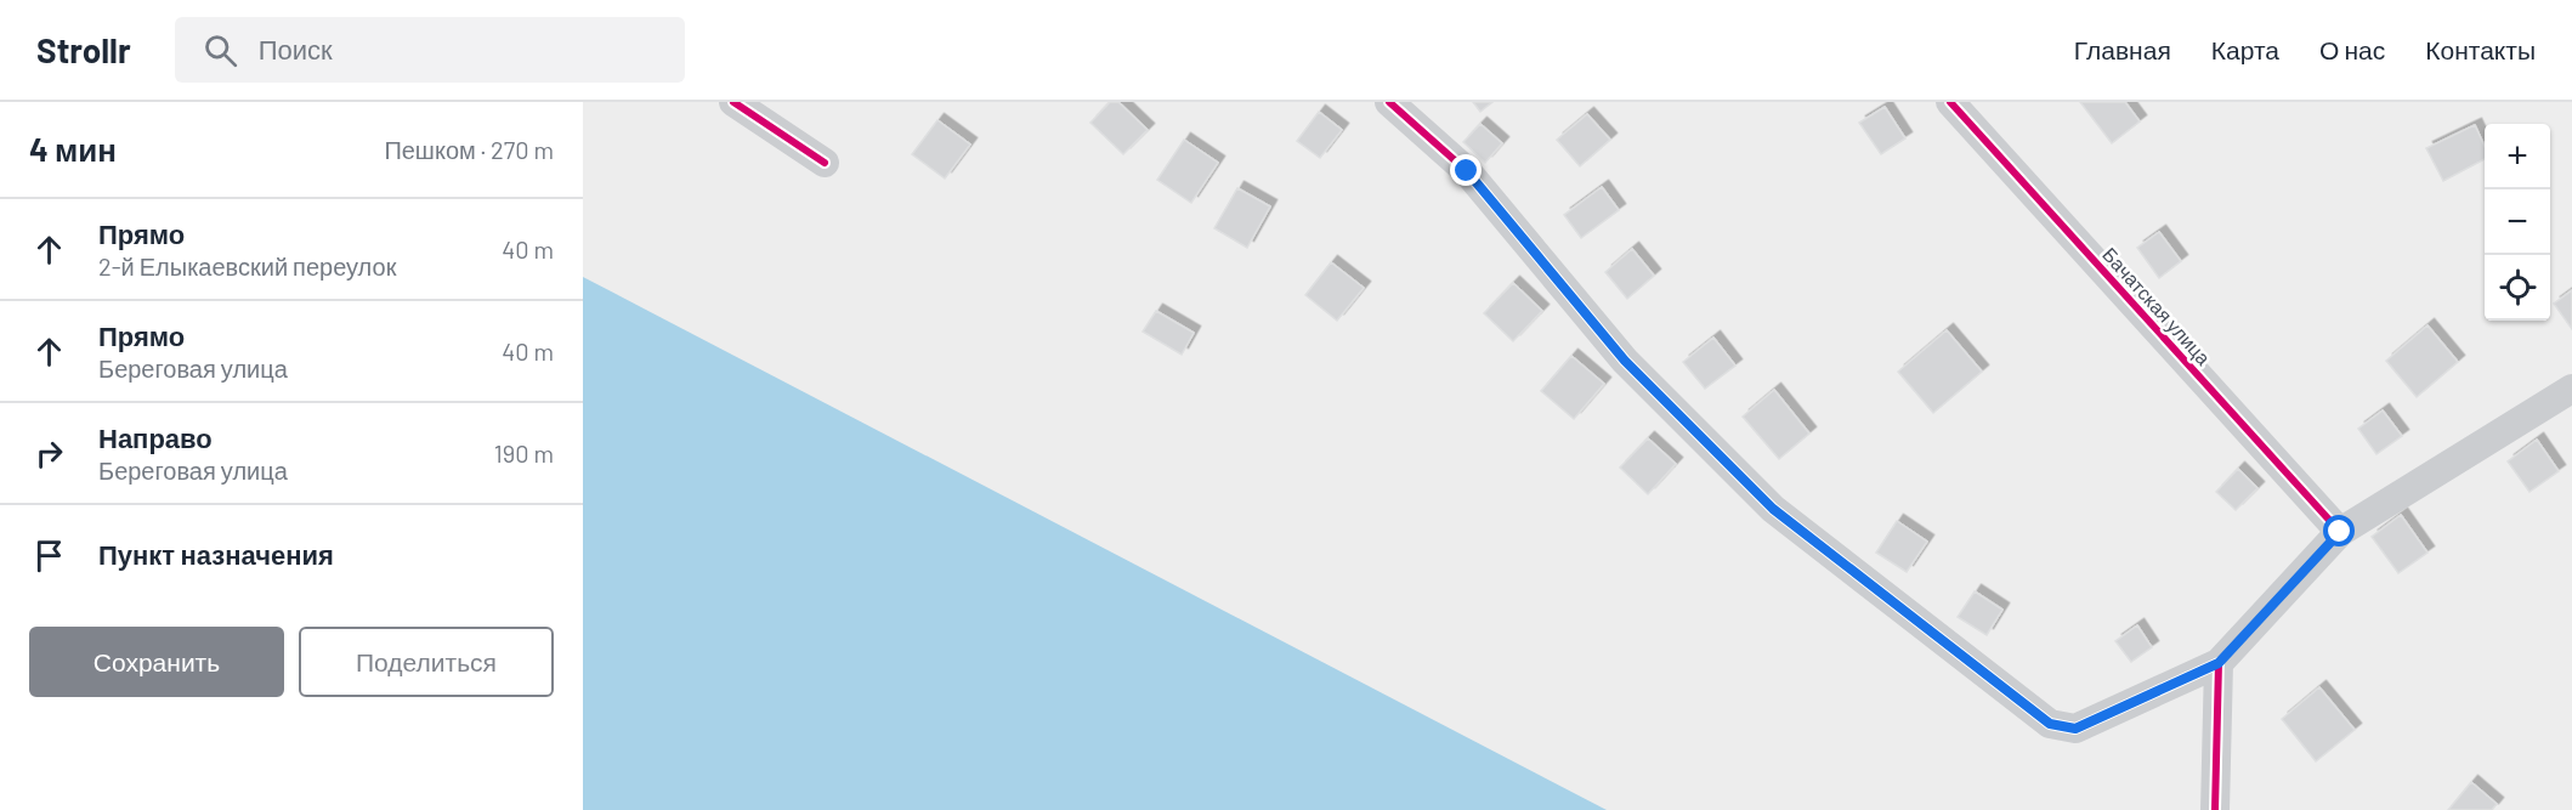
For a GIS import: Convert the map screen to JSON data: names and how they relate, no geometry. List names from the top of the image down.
{
  "streets": {
    "street": ["Бачатская улица"]
  },
  "page": {
    "header": "Strollr",
    "search": "Поиск",
    "nav": [
      "Главная",
      "Карта",
      "О нас",
      "Контакты"
    ],
    "heading": ["4 мин", "Пешком · 270 m"],
    "map_buttons": ["+", "−"],
    "list": [
      ["Прямо", "2-й Елыкаевский переулок", "40 m"],
      ["Прямо", "Береговая улица", "40 m"],
      ["Направо", "Береговая улица", "190 m"],
      "Пункт назначения"
    ],
    "buttons": ["Сохранить", "Поделиться"]
  }
}
